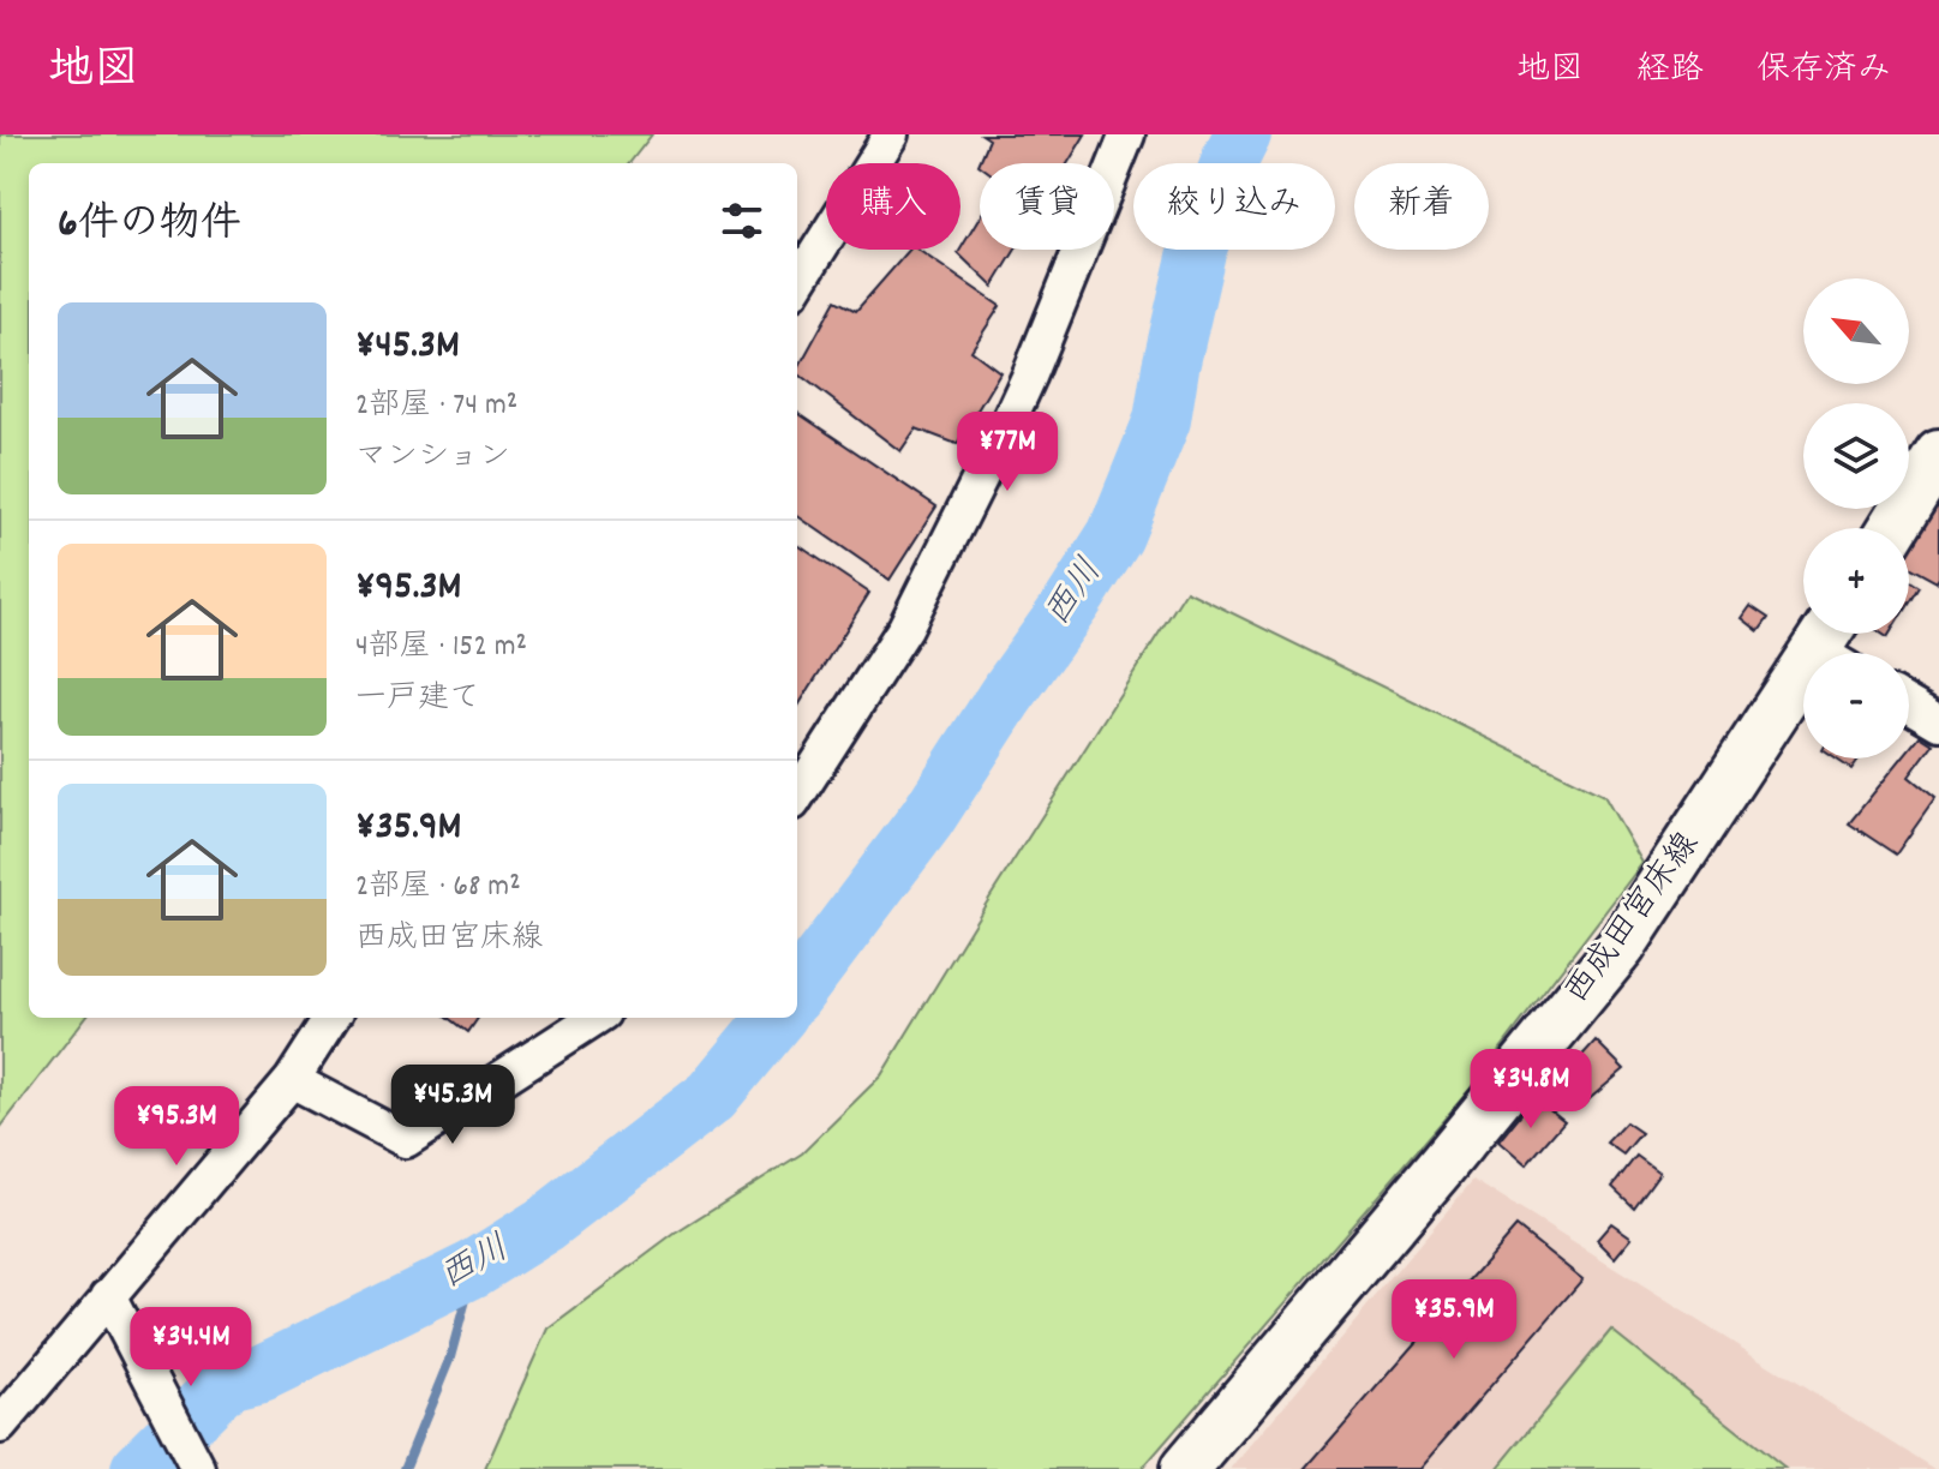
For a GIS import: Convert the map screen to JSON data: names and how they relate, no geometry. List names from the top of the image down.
{
  "streets": {
    "main road": ["西成田宮床線"]
  },
  "water": ["西川"],
  "north": "top left",
  "page": {
    "header": "地図",
    "nav": ["地図", "経路", "保存済み"],
    "chip": [
      "購入",
      "賃貸",
      "絞り込み",
      "新着"
    ],
    "heading": "6件の物件",
    "map_buttons": ["+", "−"],
    "list": [
      {
        "name": "¥45.3M",
        "note": "2部屋 · 74 m² · マンション"
      },
      {
        "name": "¥95.3M",
        "note": "4部屋 · 152 m² · 一戸建て"
      },
      {
        "name": "¥35.9M",
        "note": "2部屋 · 68 m² · 西成田宮床線"
      }
    ],
    "price": [
      "¥77M",
      "¥34.8M",
      "¥45.3M",
      "¥95.3M",
      "¥35.9M",
      "¥34.4M"
    ]
  }
}
